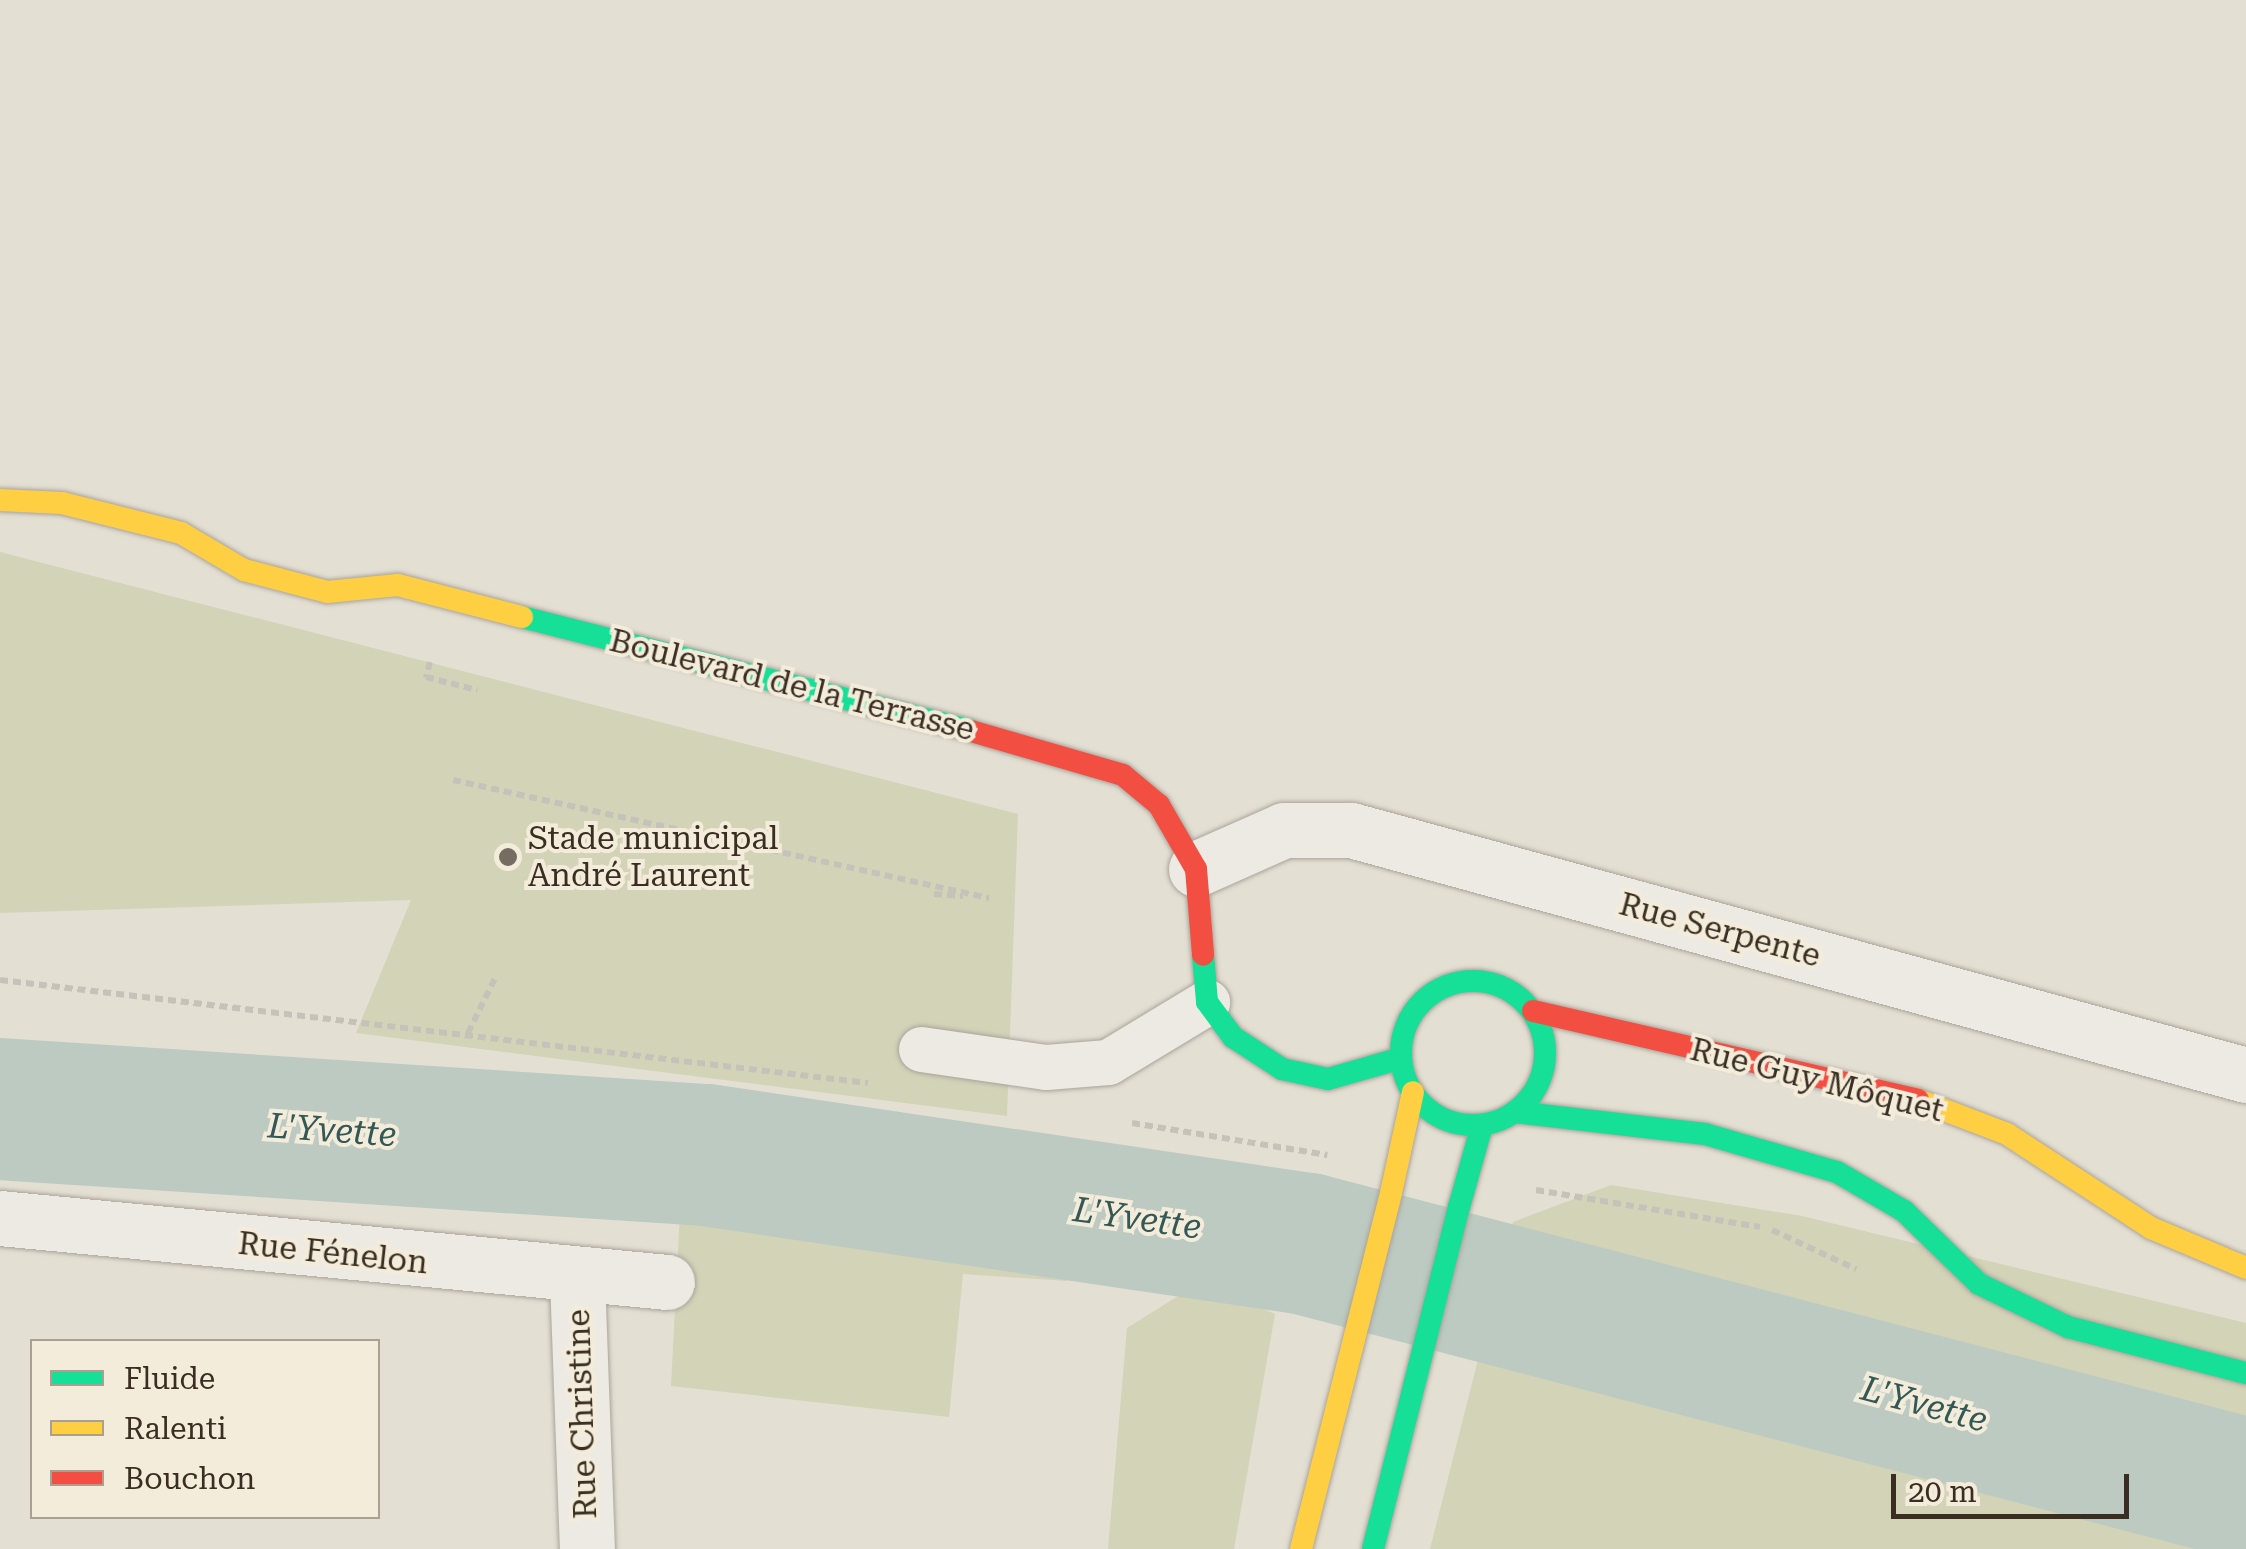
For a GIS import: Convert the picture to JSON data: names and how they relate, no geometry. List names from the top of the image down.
{
  "streets": {
    "main road": ["Boulevard de la Terrasse", "Rue Guy Môquet"],
    "street": ["Rue Serpente", "Rue Fénelon", "Rue Christine"]
  },
  "crossings": [
    ["Boulevard de la Terrasse", "Rue Serpente"],
    ["Rue Fénelon", "Rue Christine"]
  ],
  "water": ["L'Yvette"],
  "places": ["Stade municipal André Laurent"],
  "legend": ["Fluide", "Ralenti", "Bouchon"],
  "scale_bar": "20 m"
}
